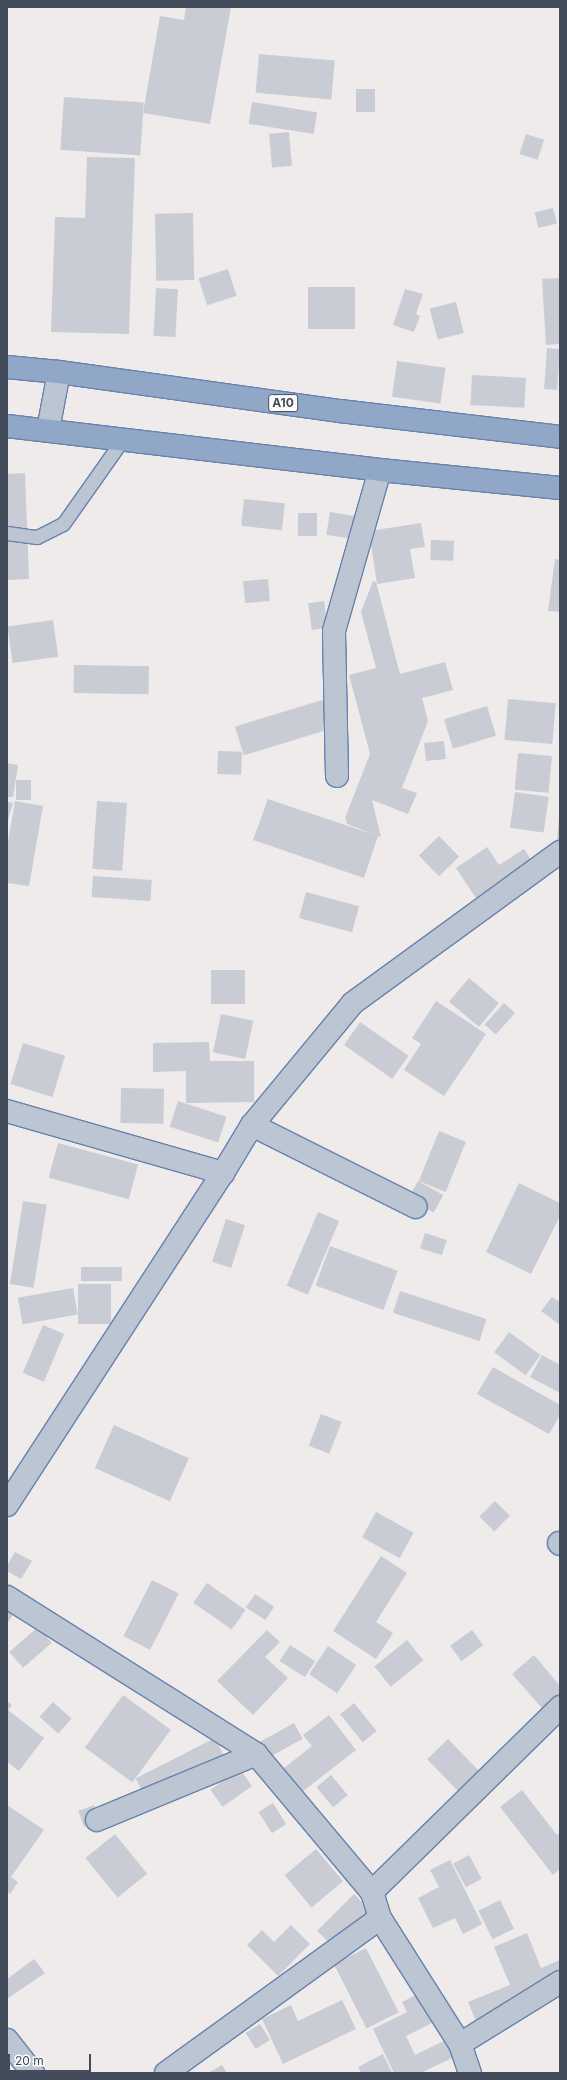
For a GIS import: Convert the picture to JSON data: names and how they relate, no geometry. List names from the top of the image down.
{
  "streets": {
    "highway": ["A10"]
  },
  "scale_bar": "20 m"
}
